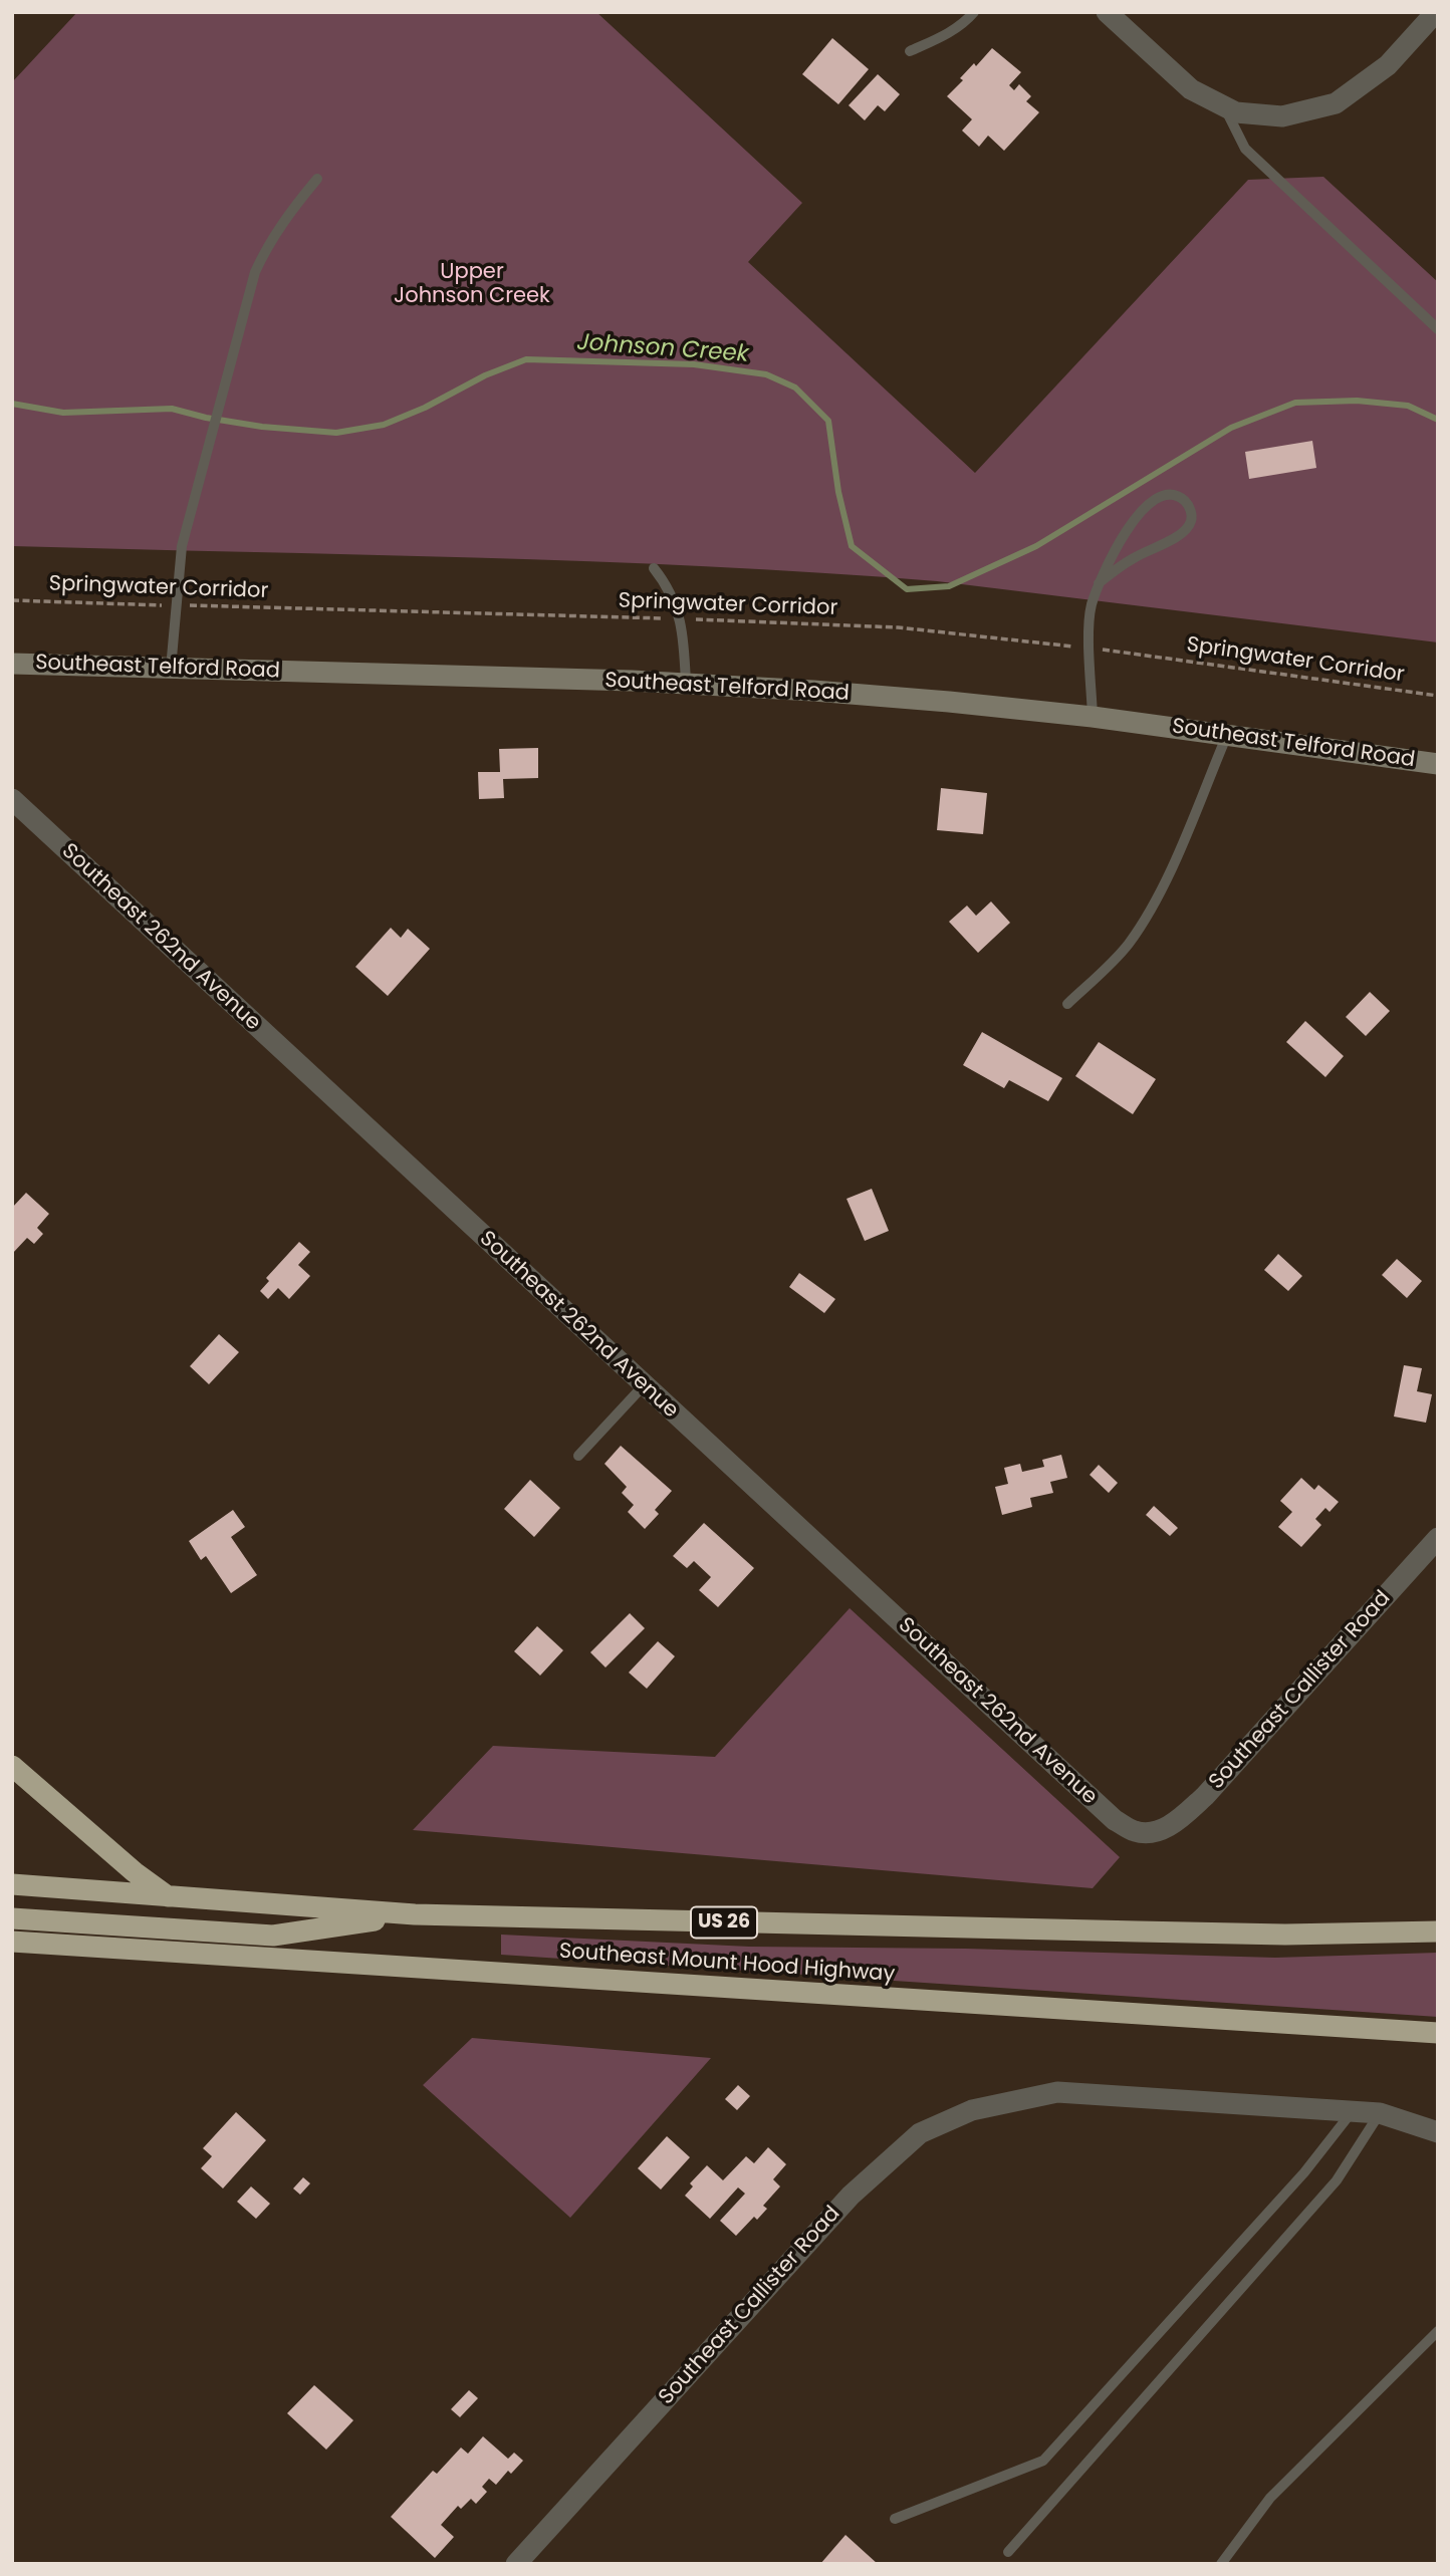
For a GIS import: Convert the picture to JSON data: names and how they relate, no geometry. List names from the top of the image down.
{
  "streets": {
    "highway": ["US 26", "Southeast Mount Hood Highway"],
    "street": ["Southeast Telford Road", "Southeast 262nd Avenue", "Southeast Callister Road"],
    "path": ["Springwater Corridor"]
  },
  "crossings": [
    ["Southeast 262nd Avenue", "Southeast Callister Road"]
  ],
  "water": ["Johnson Creek"],
  "parks": ["Upper Johnson Creek"]
}
